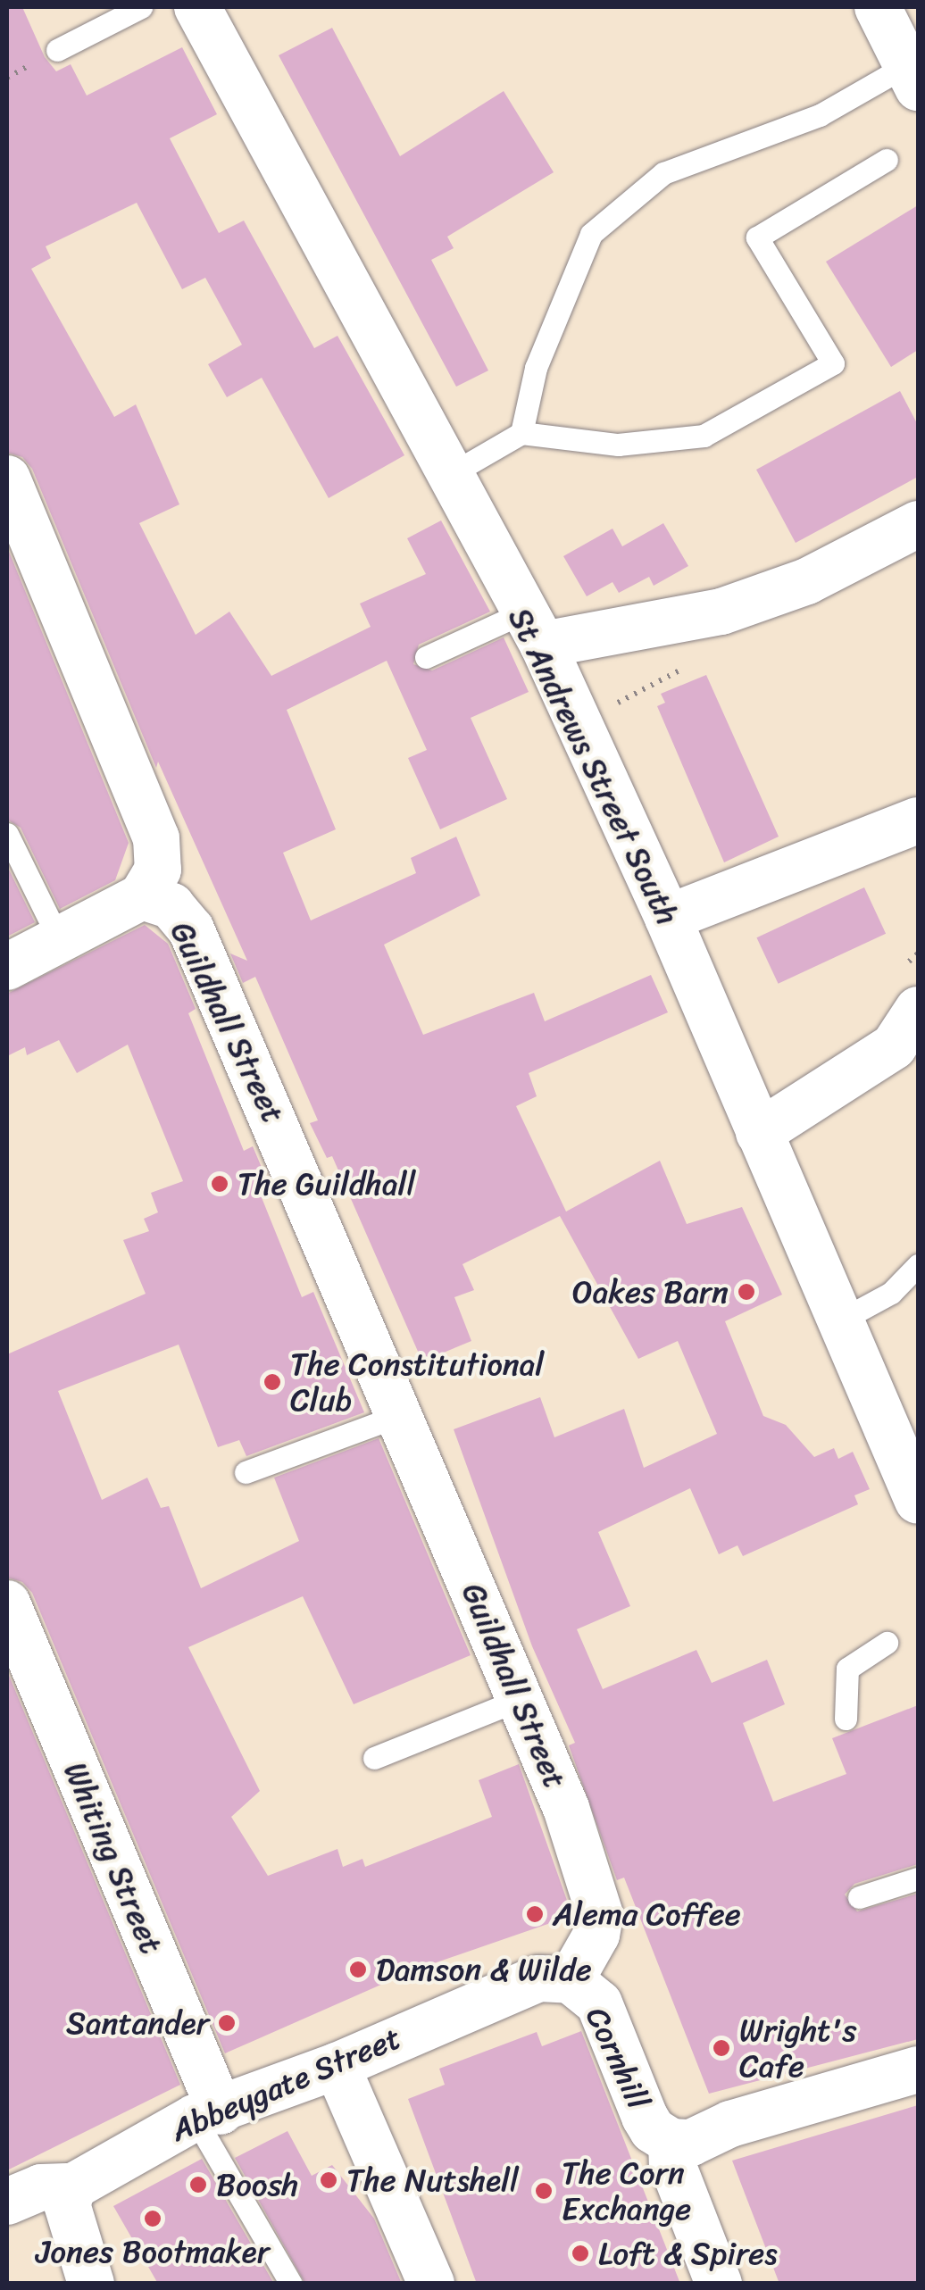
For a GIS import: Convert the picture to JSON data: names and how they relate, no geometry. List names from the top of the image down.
{
  "streets": {
    "street": [
      "St Andrews Street South",
      "Guildhall Street",
      "Whiting Street",
      "Cornhill",
      "Abbeygate Street"
    ]
  },
  "crossings": [
    ["Guildhall Street", "Cornhill"],
    ["Guildhall Street", "Abbeygate Street"],
    ["Whiting Street", "Abbeygate Street"],
    ["Cornhill", "Abbeygate Street"]
  ],
  "places": [
    "The Guildhall",
    "Oakes Barn",
    "The Constitutional Club",
    "Alema Coffee",
    "Damson & Wilde",
    "Santander",
    "Wright's Cafe",
    "The Nutshell",
    "Boosh",
    "The Corn Exchange",
    "Jones Bootmaker",
    "Loft & Spires"
  ]
}
